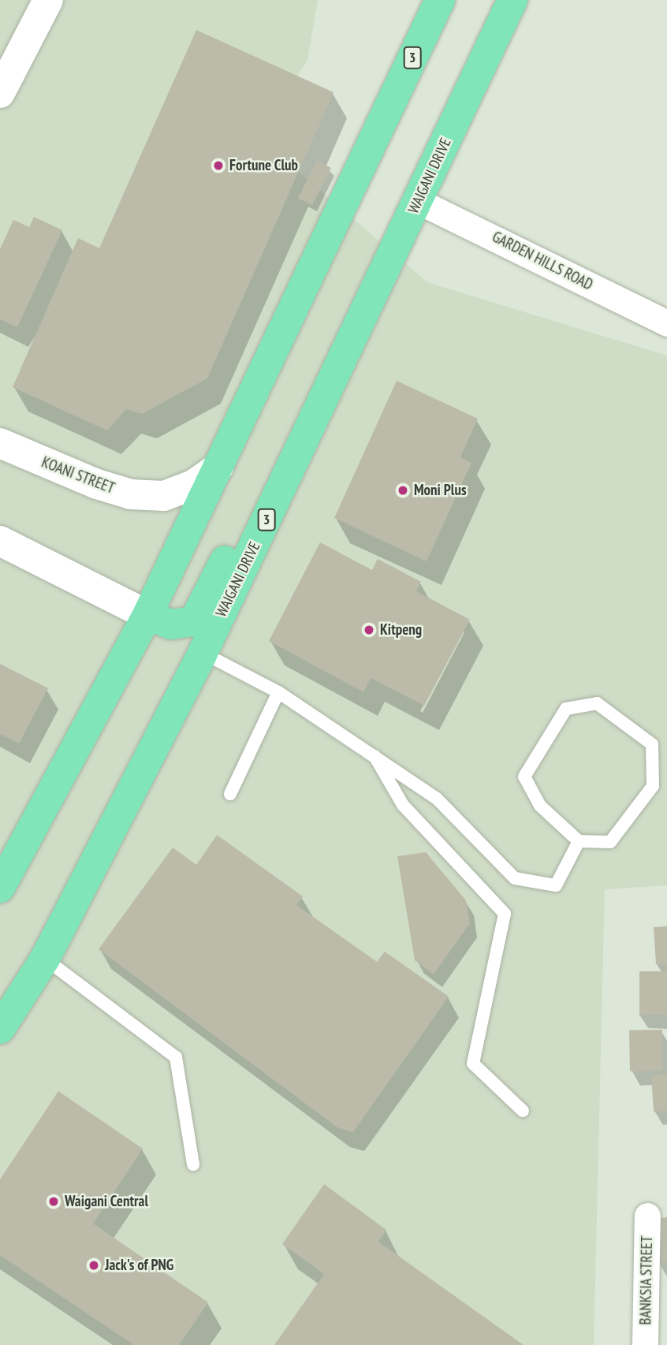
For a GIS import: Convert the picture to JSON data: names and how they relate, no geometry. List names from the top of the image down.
{
  "streets": {
    "highway": ["3", "WAIGANI DRIVE"],
    "street": ["GARDEN HILLS ROAD", "KOANI STREET", "BANKSIA STREET"]
  },
  "crossings": [
    ["3", "KOANI STREET"],
    ["WAIGANI DRIVE", "GARDEN HILLS ROAD"]
  ],
  "places": [
    "Fortune Club",
    "Moni Plus",
    "Kitpeng",
    "Waigani Central",
    "Jack's of PNG"
  ]
}
